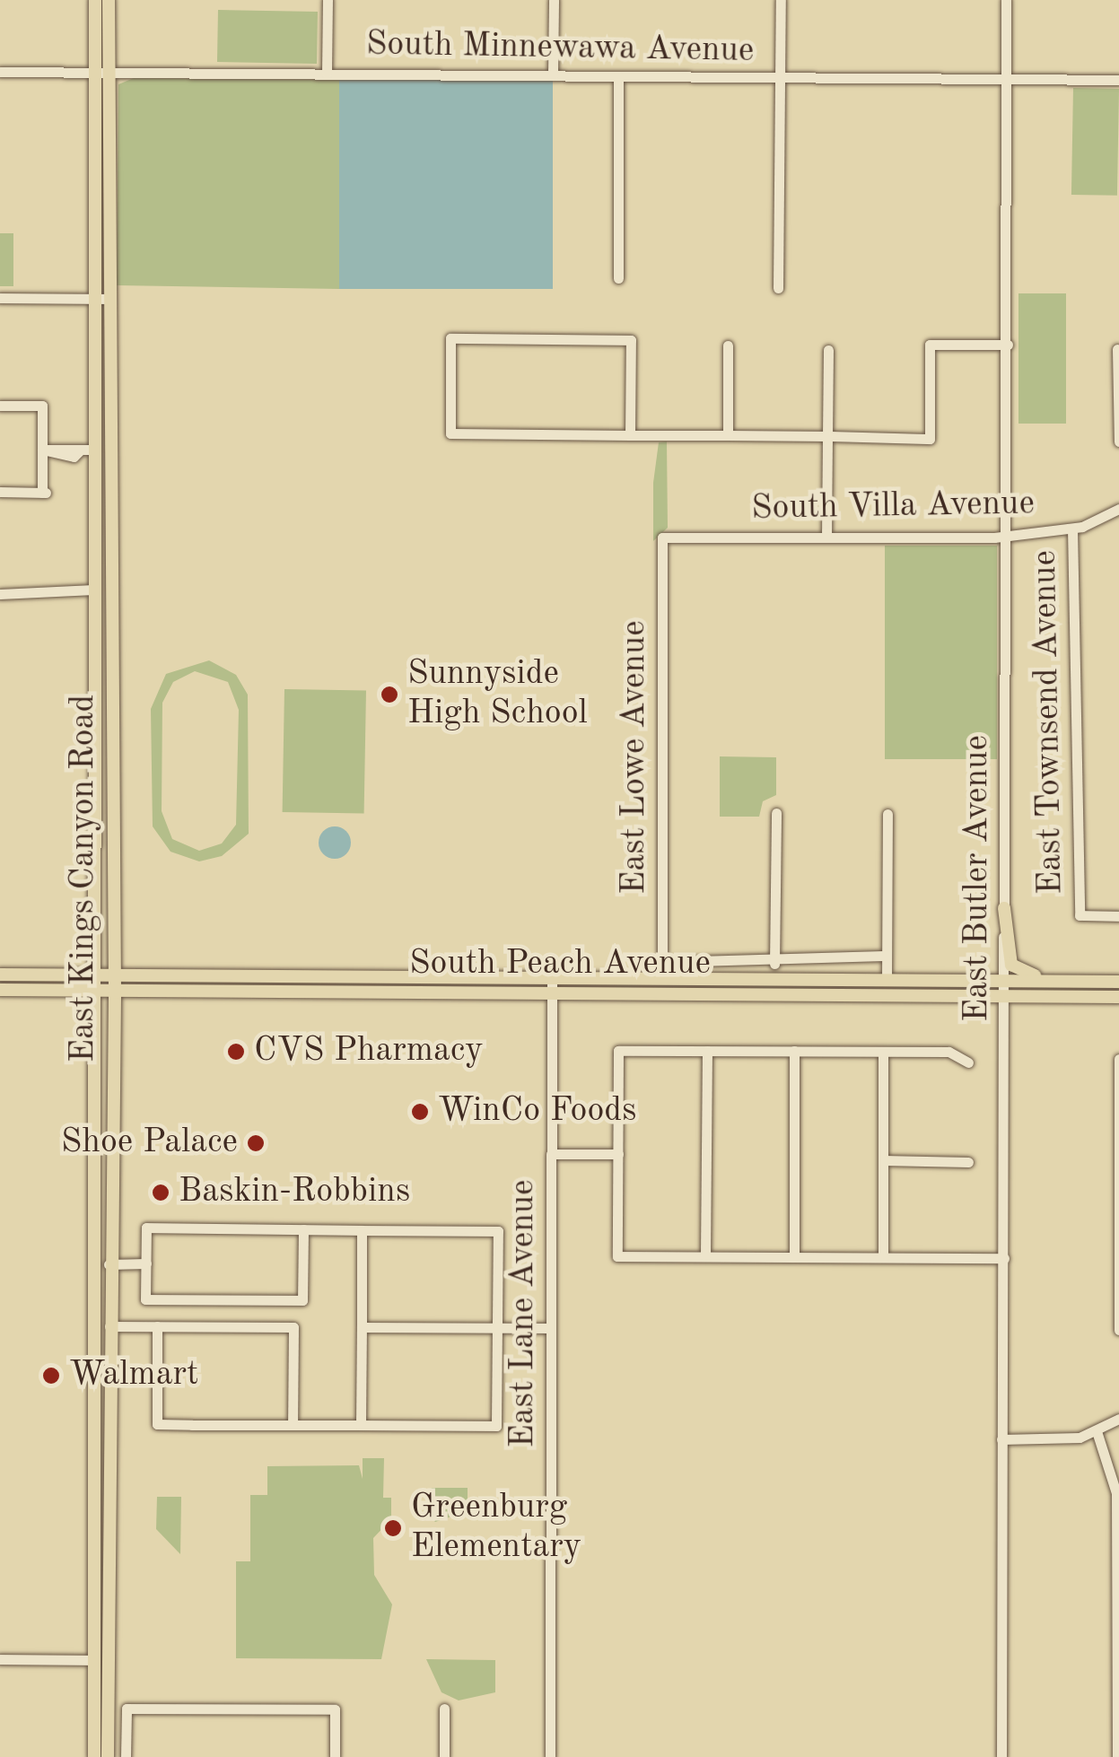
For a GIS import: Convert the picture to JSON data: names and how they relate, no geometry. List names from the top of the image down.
{
  "streets": {
    "main road": ["East Kings Canyon Road", "South Peach Avenue"],
    "street": [
      "South Minnewawa Avenue",
      "South Villa Avenue",
      "East Townsend Avenue",
      "East Lowe Avenue",
      "East Butler Avenue",
      "East Lane Avenue"
    ]
  },
  "crossings": [
    ["South Minnewawa Avenue", "East Kings Canyon Road"],
    ["South Minnewawa Avenue", "East Butler Avenue"],
    ["South Villa Avenue", "East Townsend Avenue"],
    ["South Villa Avenue", "East Lowe Avenue"],
    ["South Villa Avenue", "East Butler Avenue"],
    ["East Lowe Avenue", "South Peach Avenue"],
    ["East Kings Canyon Road", "South Peach Avenue"],
    ["East Butler Avenue", "South Peach Avenue"],
    ["South Peach Avenue", "East Lane Avenue"]
  ],
  "places": [
    "Sunnyside High School",
    "CVS Pharmacy",
    "WinCo Foods",
    "Shoe Palace",
    "Baskin-Robbins",
    "Walmart",
    "Greenburg Elementary"
  ]
}
